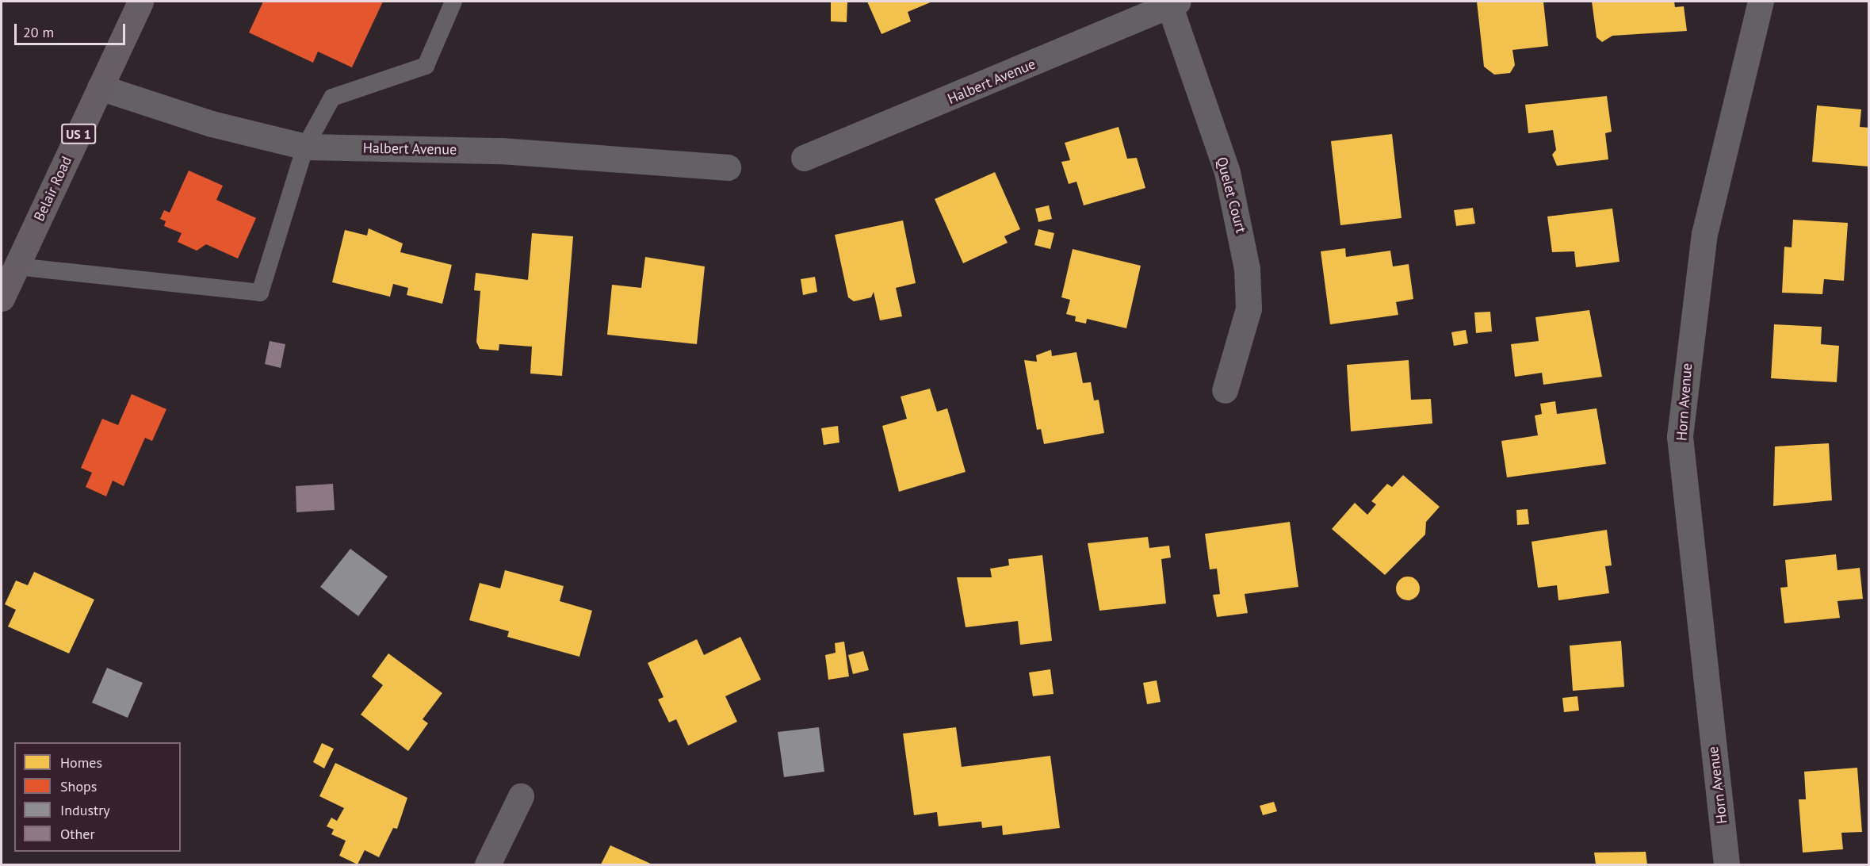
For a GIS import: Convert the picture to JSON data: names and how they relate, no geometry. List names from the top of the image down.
{
  "streets": {
    "highway": ["US 1", "Belair Road"],
    "street": ["Halbert Avenue", "Quelet Court", "Horn Avenue"]
  },
  "crossings": [
    ["Halbert Avenue", "Belair Road"],
    ["Halbert Avenue", "Quelet Court"]
  ],
  "legend": [
    "Homes",
    "Shops",
    "Industry",
    "Other"
  ],
  "scale_bar": "20 m"
}
